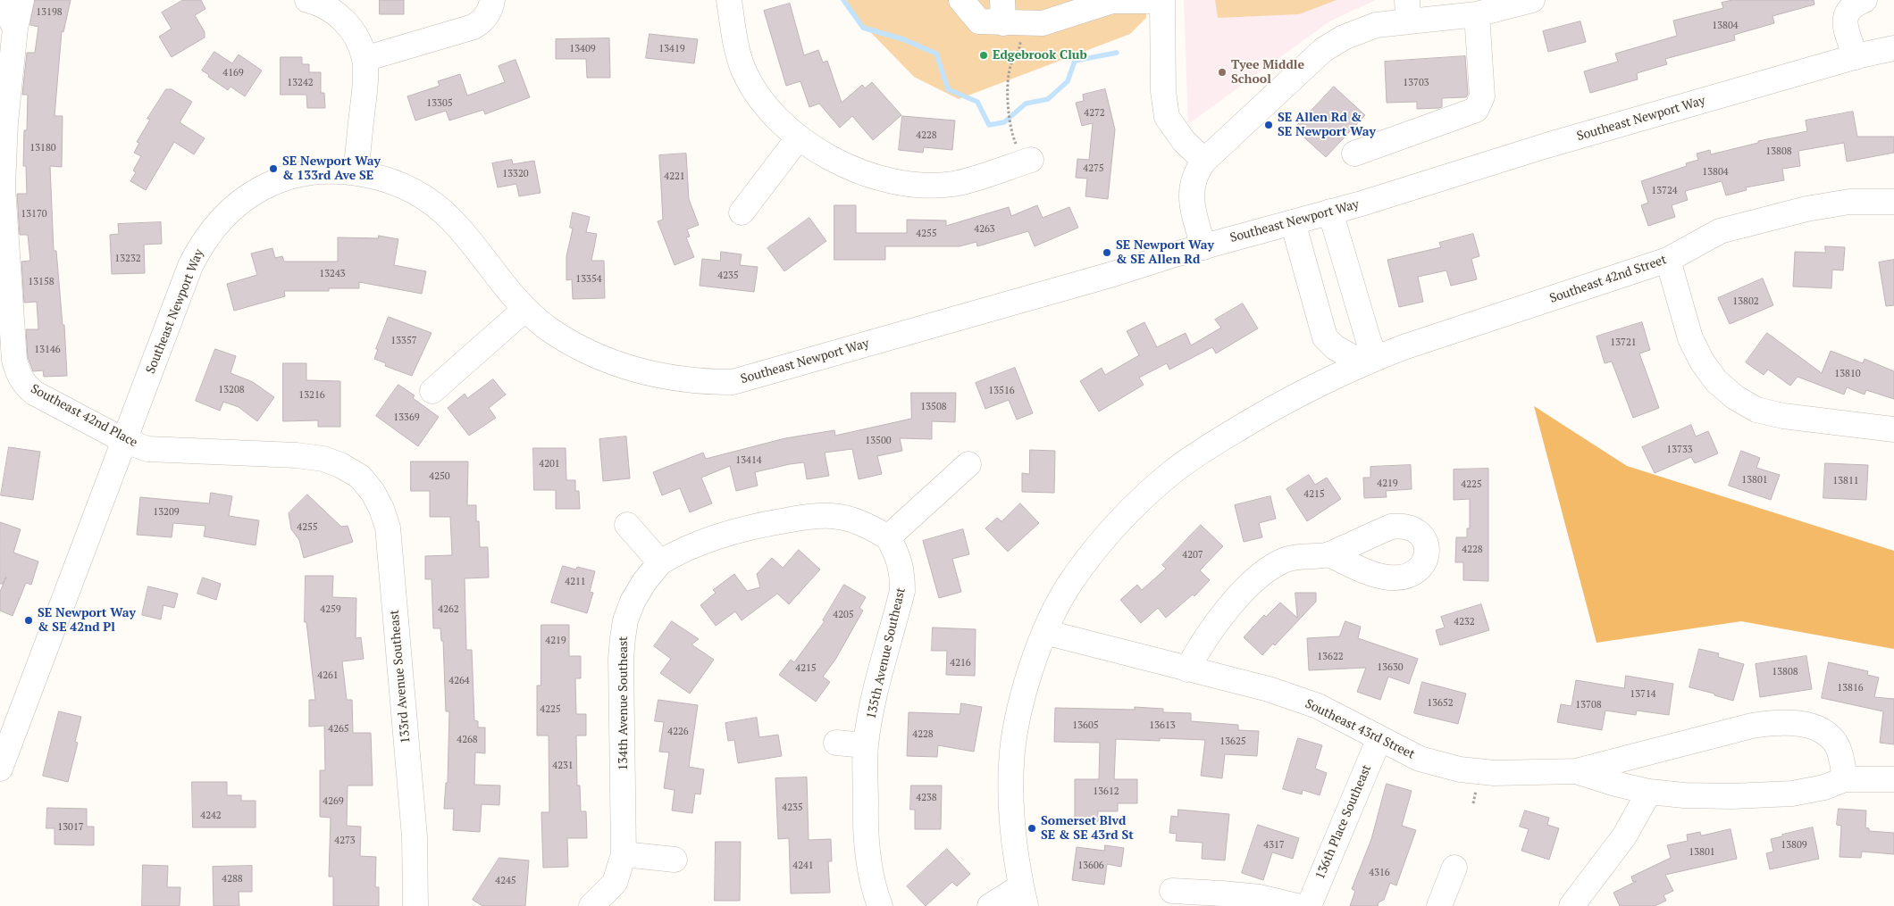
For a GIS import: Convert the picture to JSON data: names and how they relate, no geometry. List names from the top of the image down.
{
  "streets": {
    "street": [
      "Southeast Newport Way",
      "Southeast 42nd Street",
      "Southeast 42nd Place",
      "135th Avenue Southeast",
      "133rd Avenue Southeast",
      "134th Avenue Southeast",
      "Southeast 43rd Street",
      "136th Place Southeast"
    ]
  },
  "crossings": [
    ["Southeast Newport Way", "Southeast 42nd Place"],
    ["Southeast 42nd Street", "Southeast 43rd Street"],
    ["Southeast 42nd Place", "133rd Avenue Southeast"],
    ["Southeast 43rd Street", "136th Place Southeast"]
  ],
  "places": [
    "Edgebrook Club",
    "Tyee Middle School",
    "SE Allen Rd & SE Newport Way",
    "SE Newport Way & 133rd Ave SE",
    "SE Newport Way & SE Allen Rd",
    "SE Newport Way & SE 42nd Pl",
    "Somerset Blvd SE & SE 43rd St"
  ],
  "house_numbers": [
    "13198",
    "13804",
    "13409",
    "13419",
    "4169",
    "13242",
    "13703",
    "13305",
    "4272",
    "4228",
    "13180",
    "13808",
    "4275",
    "13804",
    "13320",
    "4221",
    "13724",
    "13170",
    "4263",
    "4255",
    "13232",
    "13243",
    "4235",
    "13354",
    "13158",
    "13802",
    "13357",
    "13721",
    "13146",
    "13810",
    "13208",
    "13516",
    "13216",
    "13508",
    "13369",
    "13500",
    "13733",
    "13414",
    "4201",
    "4250",
    "13801",
    "13811",
    "4219",
    "4225",
    "4215",
    "13209",
    "4255",
    "4228",
    "4207",
    "4211",
    "4259",
    "4262",
    "4205",
    "4232",
    "4219",
    "13622",
    "4216",
    "13630",
    "4215",
    "13808",
    "4261",
    "4264",
    "13816",
    "13714",
    "13652",
    "13708",
    "4225",
    "13605",
    "13613",
    "4265",
    "4226",
    "4228",
    "4268",
    "13625",
    "4231",
    "13612",
    "4238",
    "4269",
    "4235",
    "4242",
    "13017",
    "4273",
    "4317",
    "13809",
    "13801",
    "4241",
    "13606",
    "4316",
    "4288",
    "4245"
  ]
}
